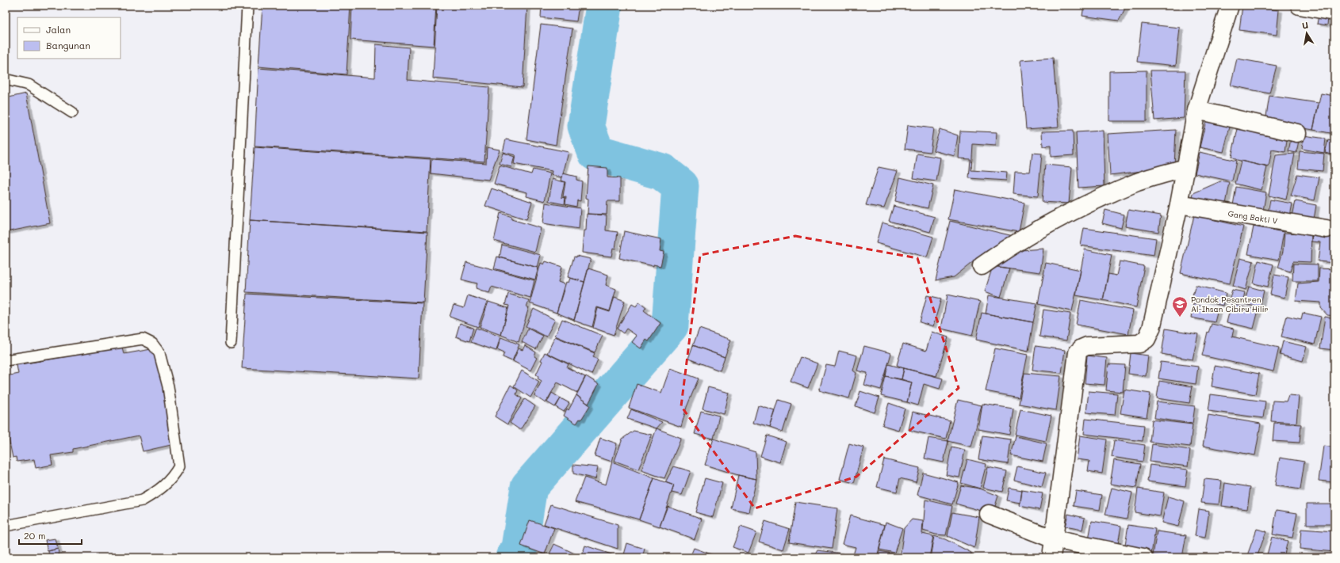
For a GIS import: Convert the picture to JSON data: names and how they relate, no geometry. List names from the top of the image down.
{
  "streets": {
    "street": ["Gang Bakti V"]
  },
  "places": {
    "school or university": ["Pondok Pesantren Al-Ihsan Cibiru Hilir"]
  },
  "legend": ["Jalan", "Bangunan"],
  "scale_bar": "20 m",
  "north": "top"
}
